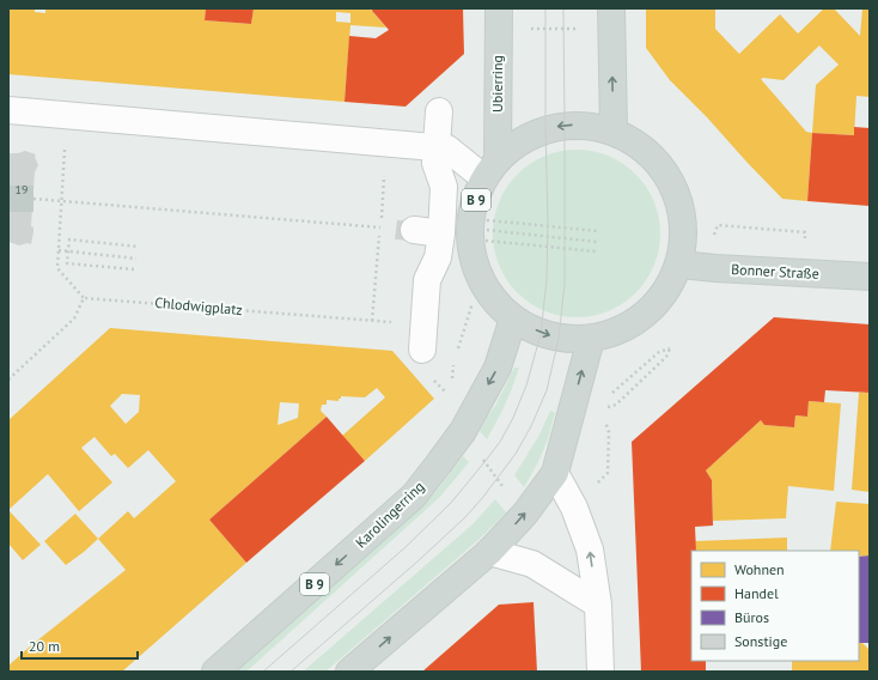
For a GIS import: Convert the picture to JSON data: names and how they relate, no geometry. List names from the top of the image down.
{
  "streets": {
    "main road": [
      "Ubierring",
      "B 9",
      "Bonner Straße",
      "Karolingerring"
    ],
    "path": ["Chlodwigplatz"]
  },
  "crossings": [
    ["Ubierring", "B 9"],
    ["B 9", "Bonner Straße"],
    ["B 9", "Karolingerring"]
  ],
  "house_numbers": ["19"],
  "legend": [
    "Wohnen",
    "Handel",
    "Büros",
    "Sonstige"
  ],
  "scale_bar": "20 m"
}
